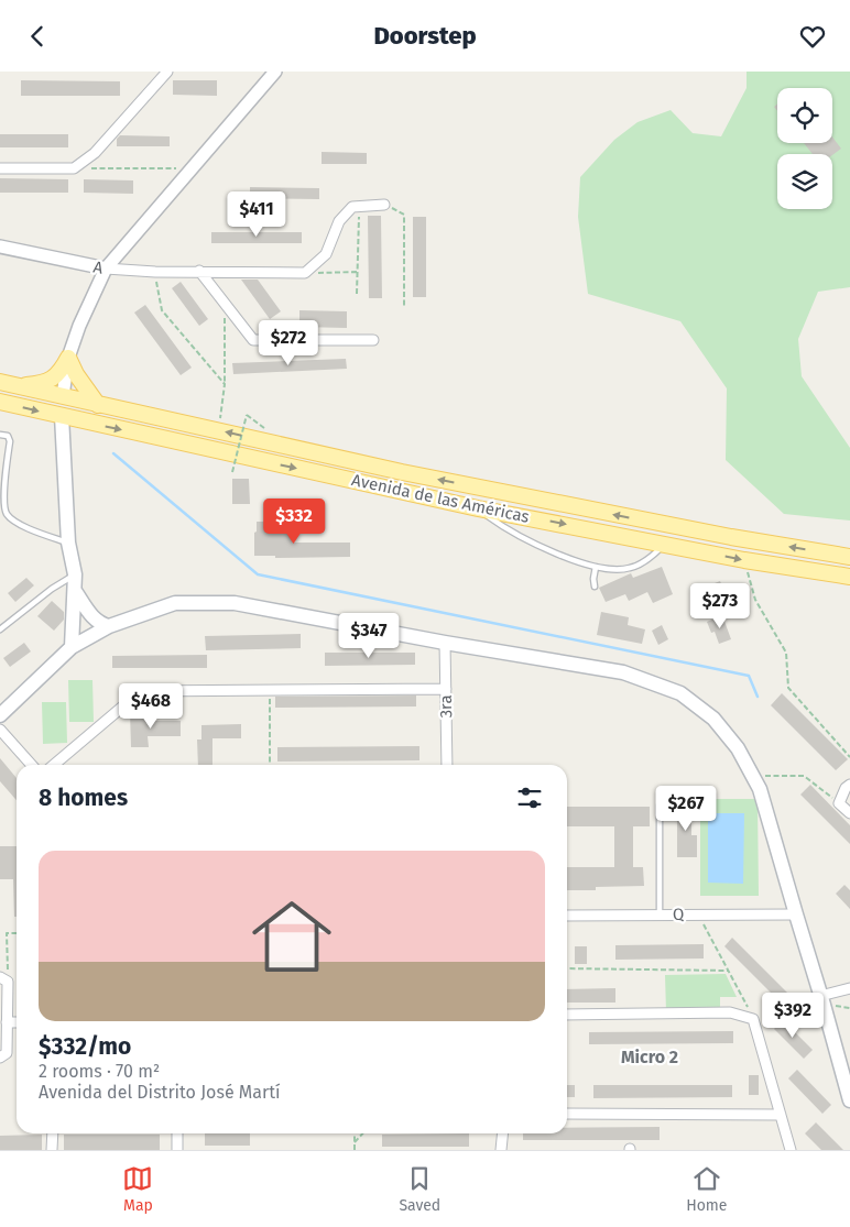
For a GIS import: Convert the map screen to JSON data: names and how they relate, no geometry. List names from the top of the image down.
{
  "streets": {
    "main road": ["Avenida de las Américas"],
    "street": ["A", "3ra", "Q"]
  },
  "districts": ["Micro 2"],
  "page": {
    "header": "Doorstep",
    "price": [
      "$411",
      "$272",
      "$332",
      "$273",
      "$347",
      "$468",
      "$267",
      "$392"
    ],
    "heading": "8 homes",
    "list": [
      {
        "name": "$332/mo",
        "note": "2 rooms · 70 m² · Avenida del Distrito José Martí"
      }
    ],
    "tabs": ["Map", "Saved", "Home"]
  }
}
